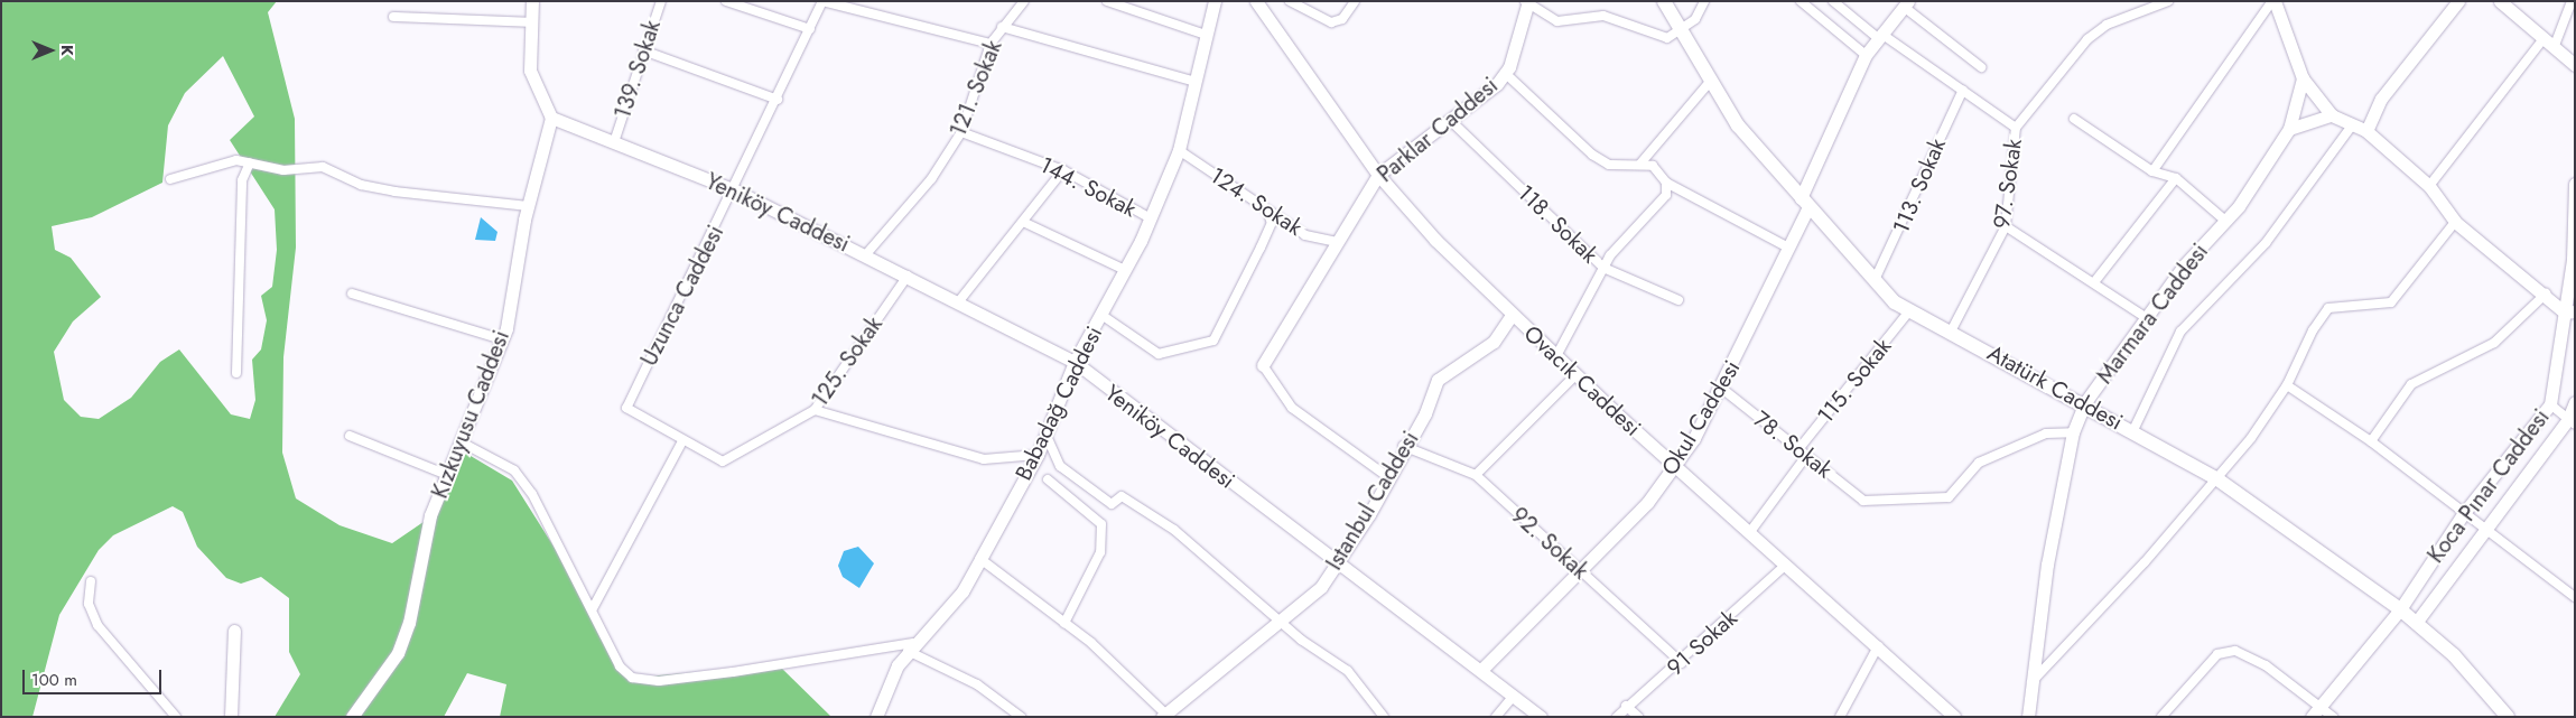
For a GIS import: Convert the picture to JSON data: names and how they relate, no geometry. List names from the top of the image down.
{
  "streets": {
    "main road": ["Atatürk Caddesi"],
    "street": [
      "139. Sokak",
      "121. Sokak",
      "Parklar Caddesi",
      "97. Sokak",
      "113. Sokak",
      "144. Sokak",
      "124. Sokak",
      "Yeniköy Caddesi",
      "118. Sokak",
      "Uzunca Caddesi",
      "Marmara Caddesi",
      "125. Sokak",
      "Ovacık Caddesi",
      "115. Sokak",
      "Babadağ Caddesi",
      "Kızkuyusu Caddesi",
      "Okul Caddesi",
      "78. Sokak",
      "Koca Pınar Caddesi",
      "Istanbul Caddesi",
      "92. Sokak",
      "91 Sokak"
    ]
  },
  "crossings": [
    ["139. Sokak", "Yeniköy Caddesi"],
    ["121. Sokak", "144. Sokak"],
    ["121. Sokak", "Yeniköy Caddesi"],
    ["Parklar Caddesi", "124. Sokak"],
    ["Parklar Caddesi", "118. Sokak"],
    ["Parklar Caddesi", "Ovacık Caddesi"],
    ["97. Sokak", "Atatürk Caddesi"],
    ["113. Sokak", "Atatürk Caddesi"],
    ["144. Sokak", "Babadağ Caddesi"],
    ["124. Sokak", "Babadağ Caddesi"],
    ["Yeniköy Caddesi", "Uzunca Caddesi"],
    ["Yeniköy Caddesi", "125. Sokak"],
    ["Yeniköy Caddesi", "Babadağ Caddesi"],
    ["Yeniköy Caddesi", "Kızkuyusu Caddesi"],
    ["Yeniköy Caddesi", "Okul Caddesi"],
    ["Yeniköy Caddesi", "Istanbul Caddesi"],
    ["Uzunca Caddesi", "125. Sokak"],
    ["Marmara Caddesi", "Atatürk Caddesi"],
    ["Marmara Caddesi", "78. Sokak"],
    ["Ovacık Caddesi", "Okul Caddesi"],
    ["Ovacık Caddesi", "Istanbul Caddesi"],
    ["Ovacık Caddesi", "91 Sokak"],
    ["115. Sokak", "Atatürk Caddesi"],
    ["115. Sokak", "78. Sokak"],
    ["Atatürk Caddesi", "Okul Caddesi"],
    ["Atatürk Caddesi", "Koca Pınar Caddesi"],
    ["Okul Caddesi", "78. Sokak"],
    ["Okul Caddesi", "92. Sokak"],
    ["Istanbul Caddesi", "92. Sokak"],
    ["92. Sokak", "91 Sokak"]
  ],
  "scale_bar": "100 m",
  "north": "right"
}
